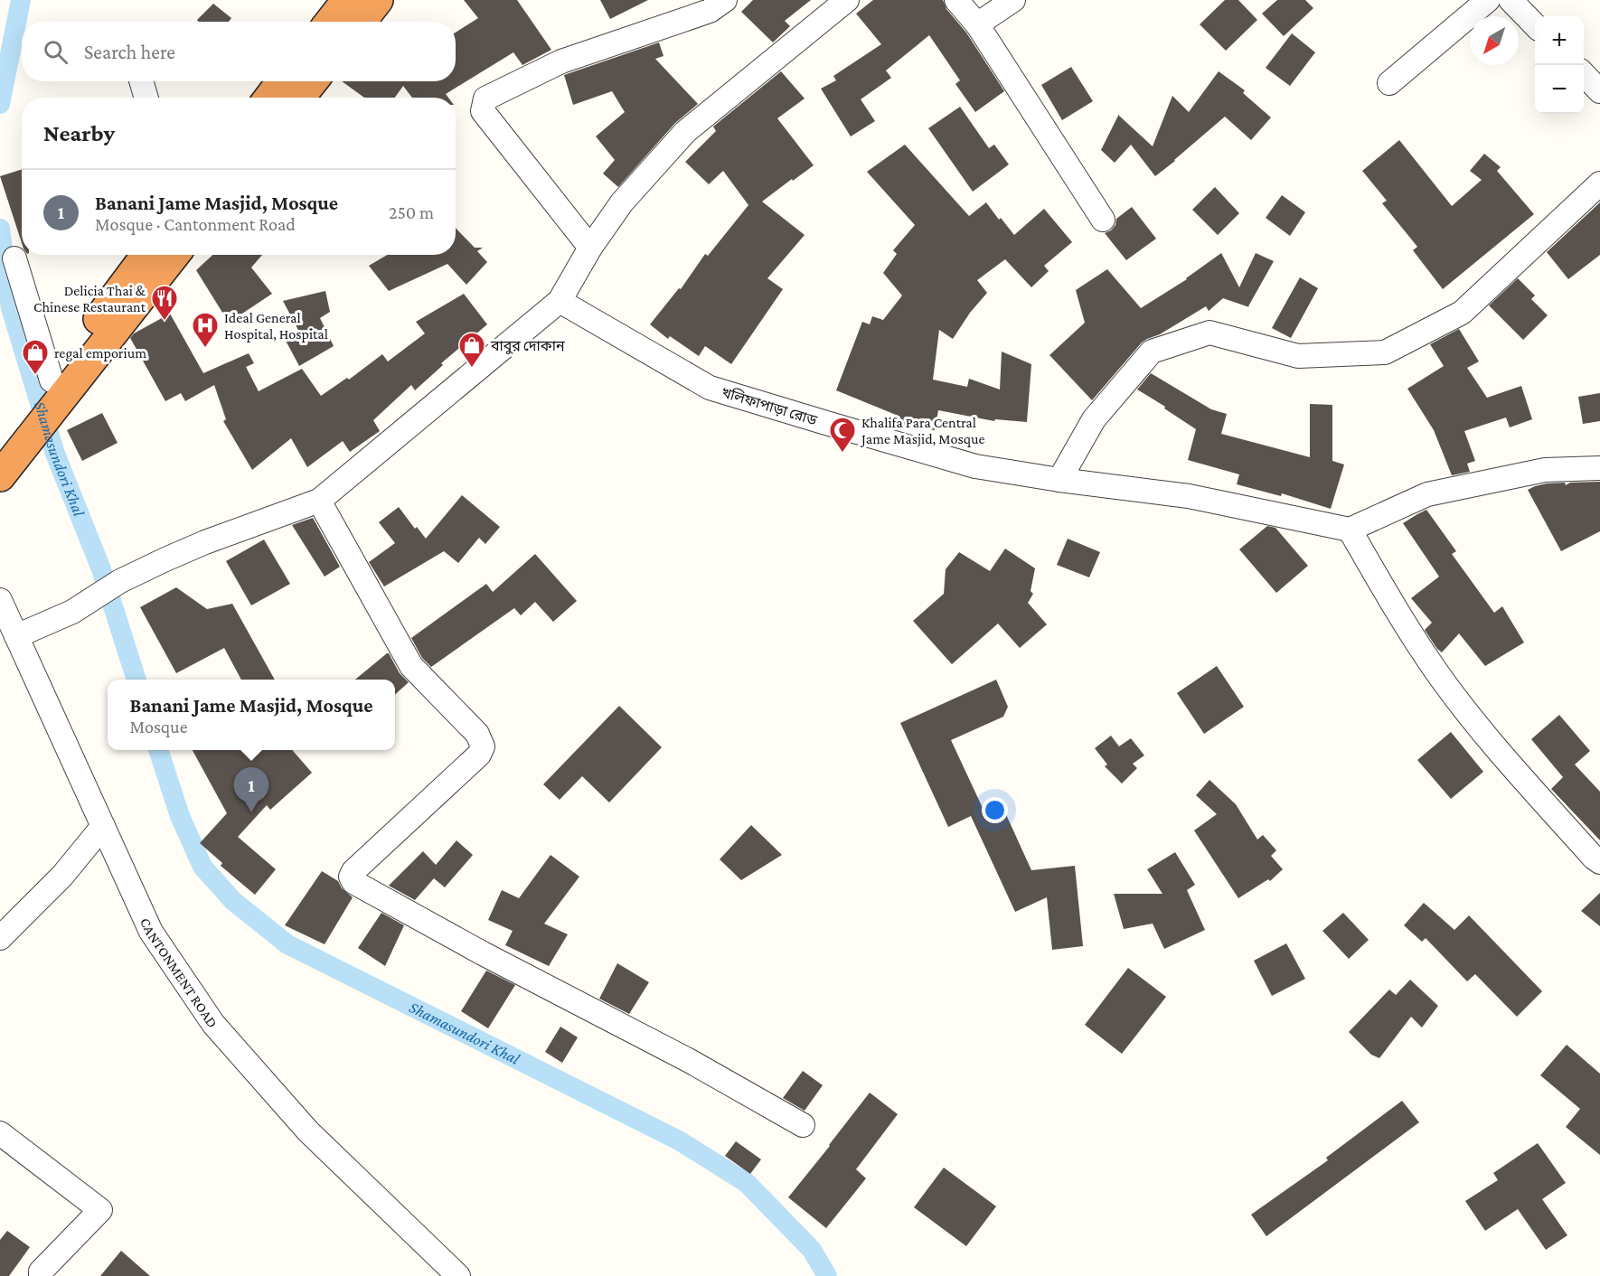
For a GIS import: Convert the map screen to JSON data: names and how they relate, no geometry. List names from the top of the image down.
{
  "streets": {
    "street": ["খলিফাপাড়া রোড", "CANTONMENT ROAD"]
  },
  "water": ["Shamasundori Khal"],
  "places": {
    "restaurant": ["Delicia Thai & Chinese Restaurant"],
    "hospital": ["Ideal General Hospital, Hospital"],
    "shop": ["বাবুর দোকান", "regal emporium"],
    "mosque": ["Khalifa Para Central Jame Masjid, Mosque"]
  },
  "north": "bottom left",
  "page": {
    "map_buttons": ["+", "−"],
    "search": "Search here",
    "heading": "Nearby",
    "list": [
      {
        "mark": "1",
        "name": "Banani Jame Masjid, Mosque",
        "note": "Mosque · Cantonment Road",
        "value": "250 m"
      }
    ],
    "popup": ["Banani Jame Masjid, Mosque", "Mosque"],
    "pins": "1"
  }
}
